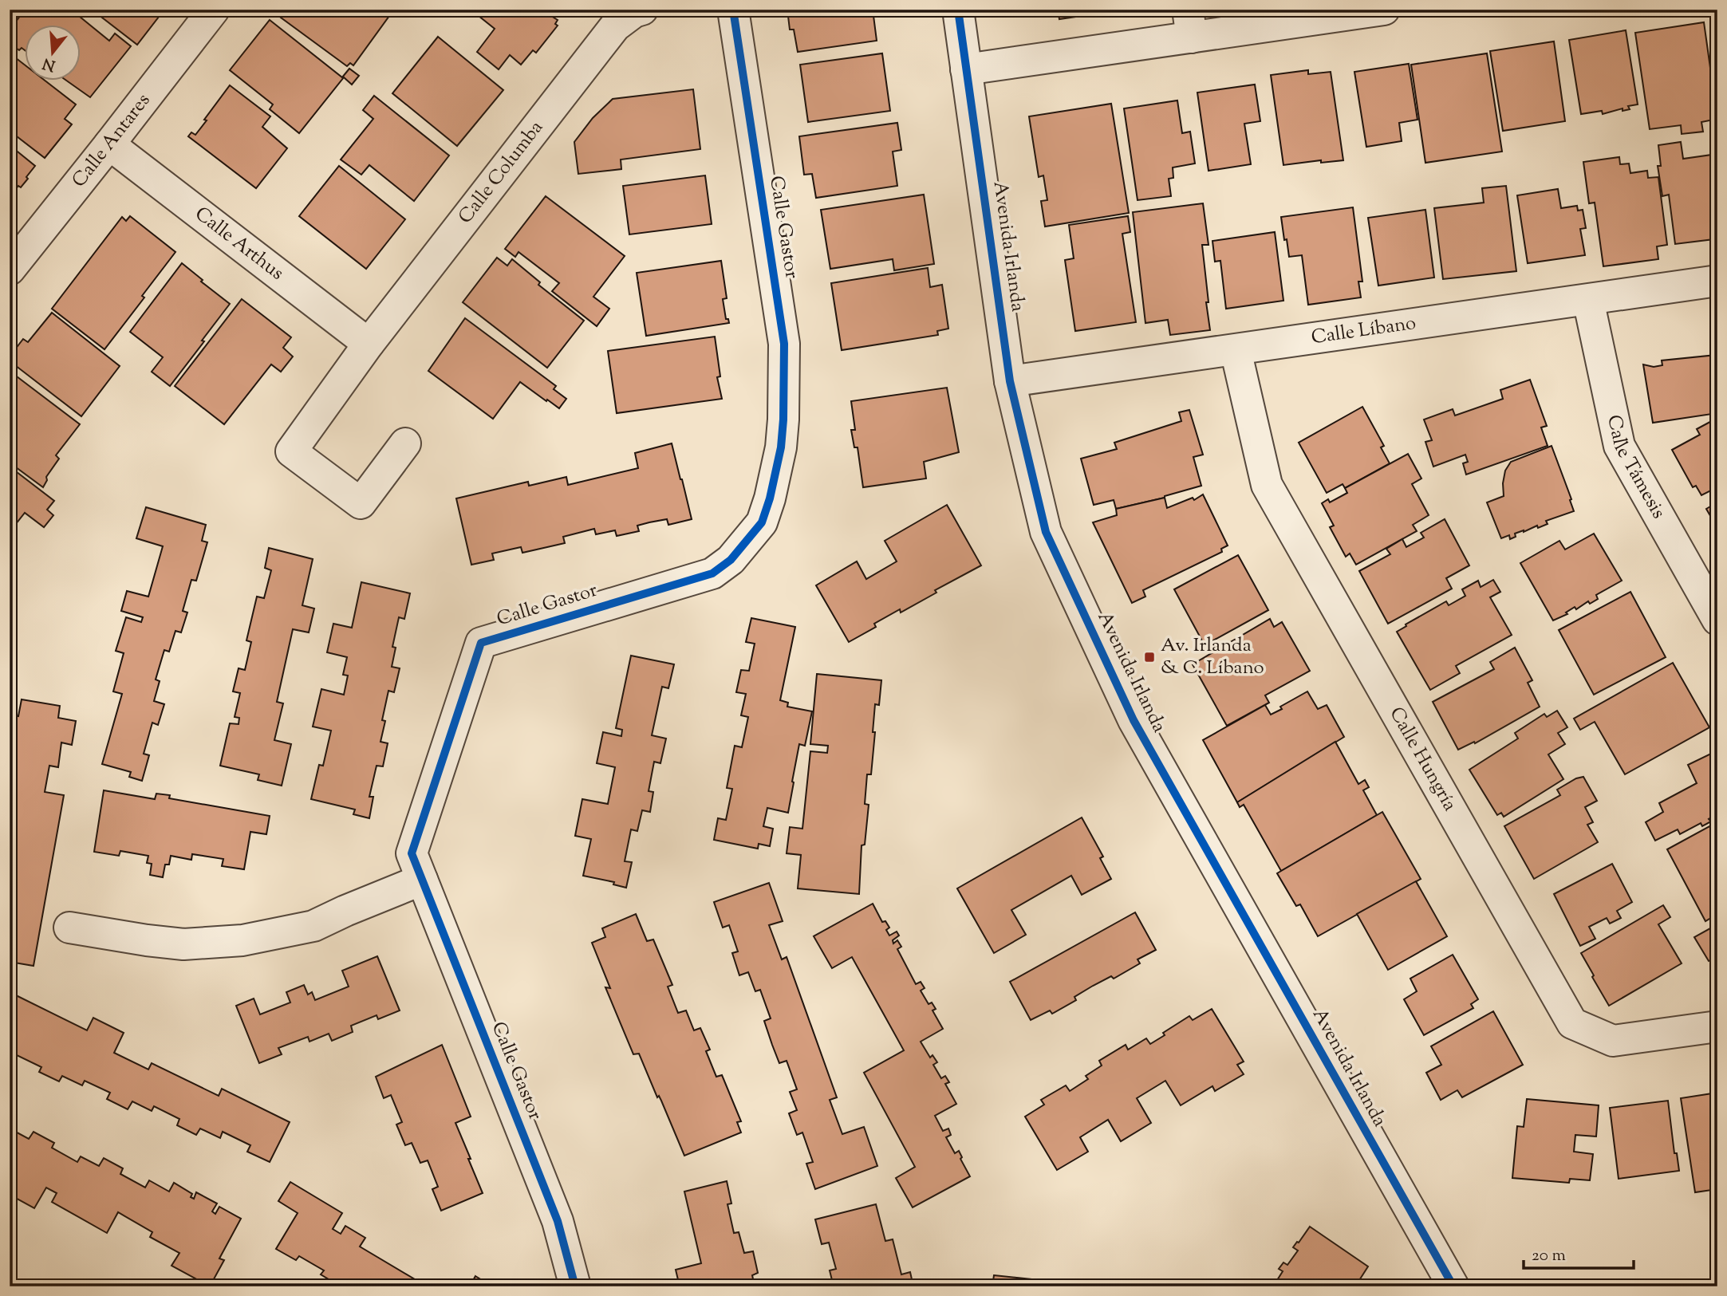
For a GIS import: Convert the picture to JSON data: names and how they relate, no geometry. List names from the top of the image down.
{
  "streets": {
    "street": [
      "Calle Antares",
      "Calle Columba",
      "Calle Gastor",
      "Calle Arthus",
      "Avenida Irlanda",
      "Calle Líbano",
      "Calle Támesis",
      "Calle Hungría"
    ]
  },
  "crossings": [
    ["Calle Antares", "Calle Arthus"],
    ["Calle Columba", "Calle Arthus"],
    ["Avenida Irlanda", "Calle Líbano"],
    ["Calle Líbano", "Calle Támesis"],
    ["Calle Líbano", "Calle Hungría"]
  ],
  "places": {
    "transit": ["Av. Irlanda & C. Líbano"]
  },
  "scale_bar": "20 m",
  "north": "bottom"
}
